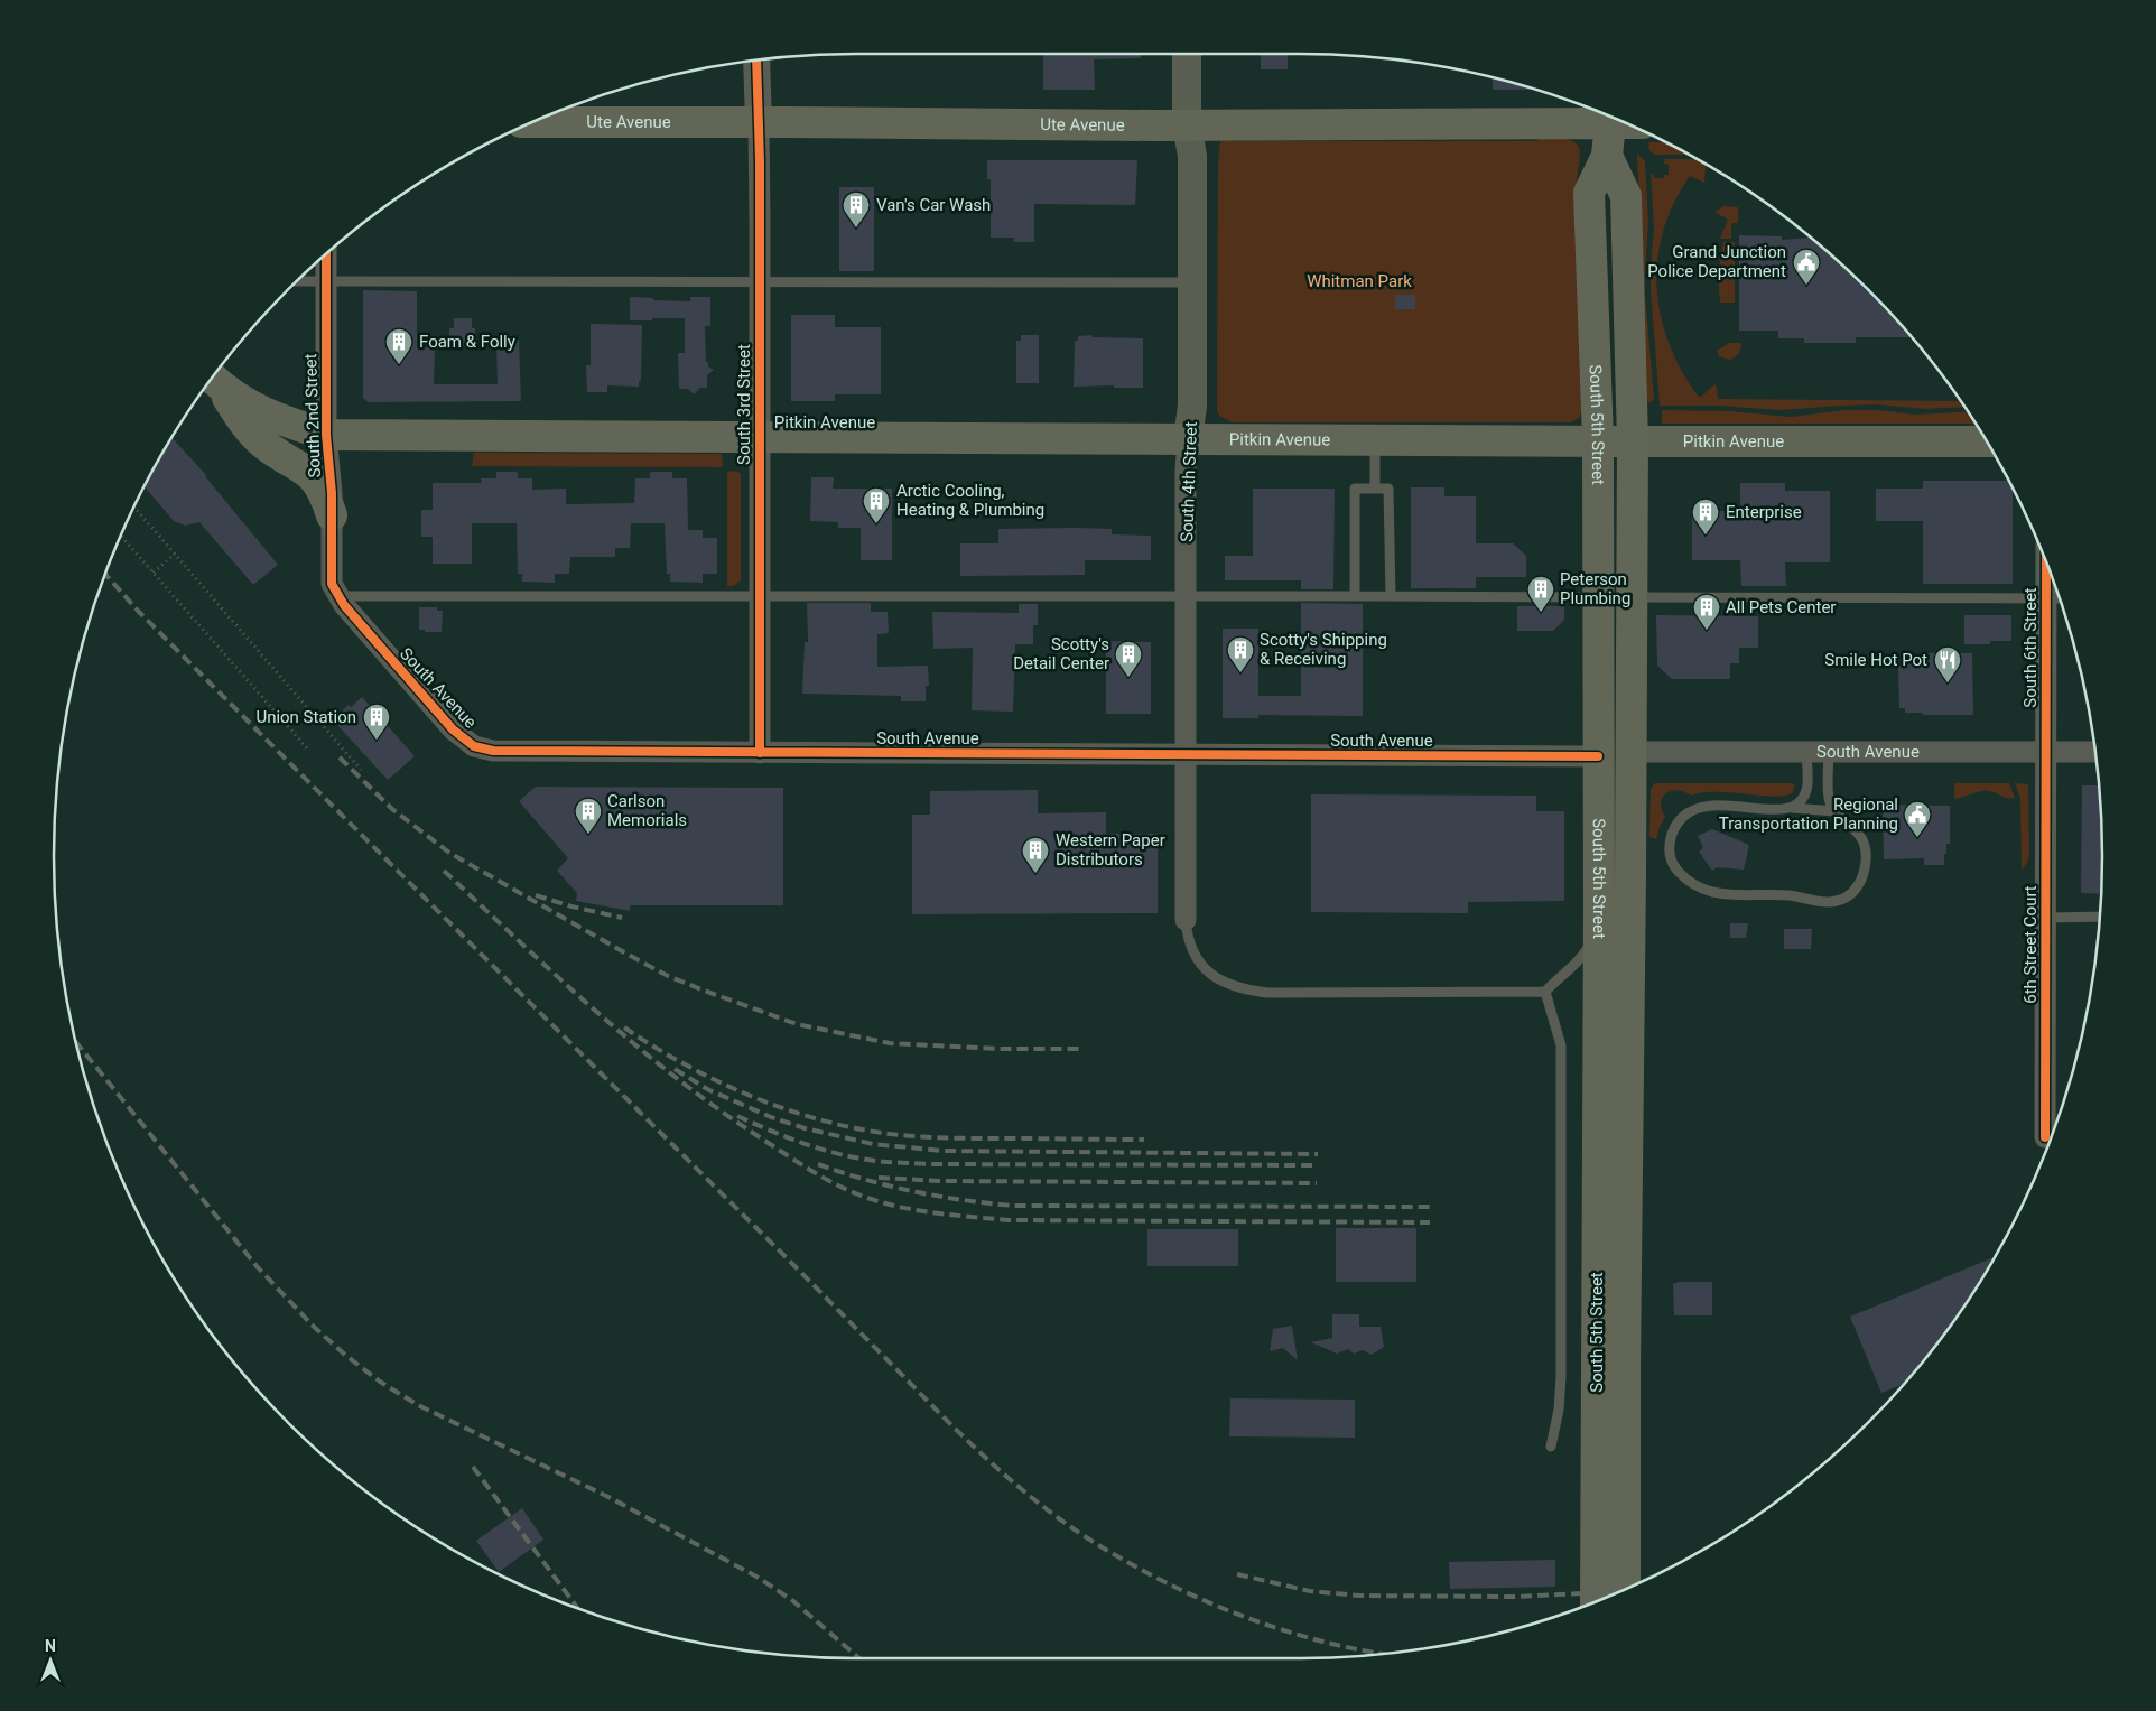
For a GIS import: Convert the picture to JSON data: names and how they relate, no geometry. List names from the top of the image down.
{
  "streets": {
    "highway": ["Ute Avenue", "Pitkin Avenue", "South 5th Street"],
    "main road": ["South 4th Street"],
    "street": [
      "South 3rd Street",
      "South 2nd Street",
      "South 6th Street",
      "South Avenue",
      "6th Street Court"
    ]
  },
  "crossings": [
    ["Ute Avenue", "South 3rd Street"],
    ["Ute Avenue", "South 5th Street"],
    ["Ute Avenue", "South 4th Street"],
    ["South 3rd Street", "Pitkin Avenue"],
    ["South 3rd Street", "South Avenue"],
    ["South 2nd Street", "Pitkin Avenue"],
    ["South 2nd Street", "South Avenue"],
    ["Pitkin Avenue", "South 5th Street"],
    ["Pitkin Avenue", "South 4th Street"],
    ["South 5th Street", "South Avenue"],
    ["South 4th Street", "South Avenue"],
    ["South 6th Street", "South Avenue"],
    ["South 6th Street", "6th Street Court"],
    ["South Avenue", "6th Street Court"]
  ],
  "parks": ["Whitman Park"],
  "places": {
    "building": [
      "Van's Car Wash",
      "Foam & Folly",
      "Arctic Cooling, Heating & Plumbing",
      "Enterprise",
      "Peterson Plumbing",
      "All Pets Center",
      "Scotty's Shipping & Receiving",
      "Scotty's Detail Center",
      "Union Station",
      "Carlson Memorials",
      "Western Paper Distributors"
    ],
    "public building": ["Grand Junction Police Department", "Regional Transportation Planning"],
    "restaurant": ["Smile Hot Pot"]
  },
  "north": "top"
}
